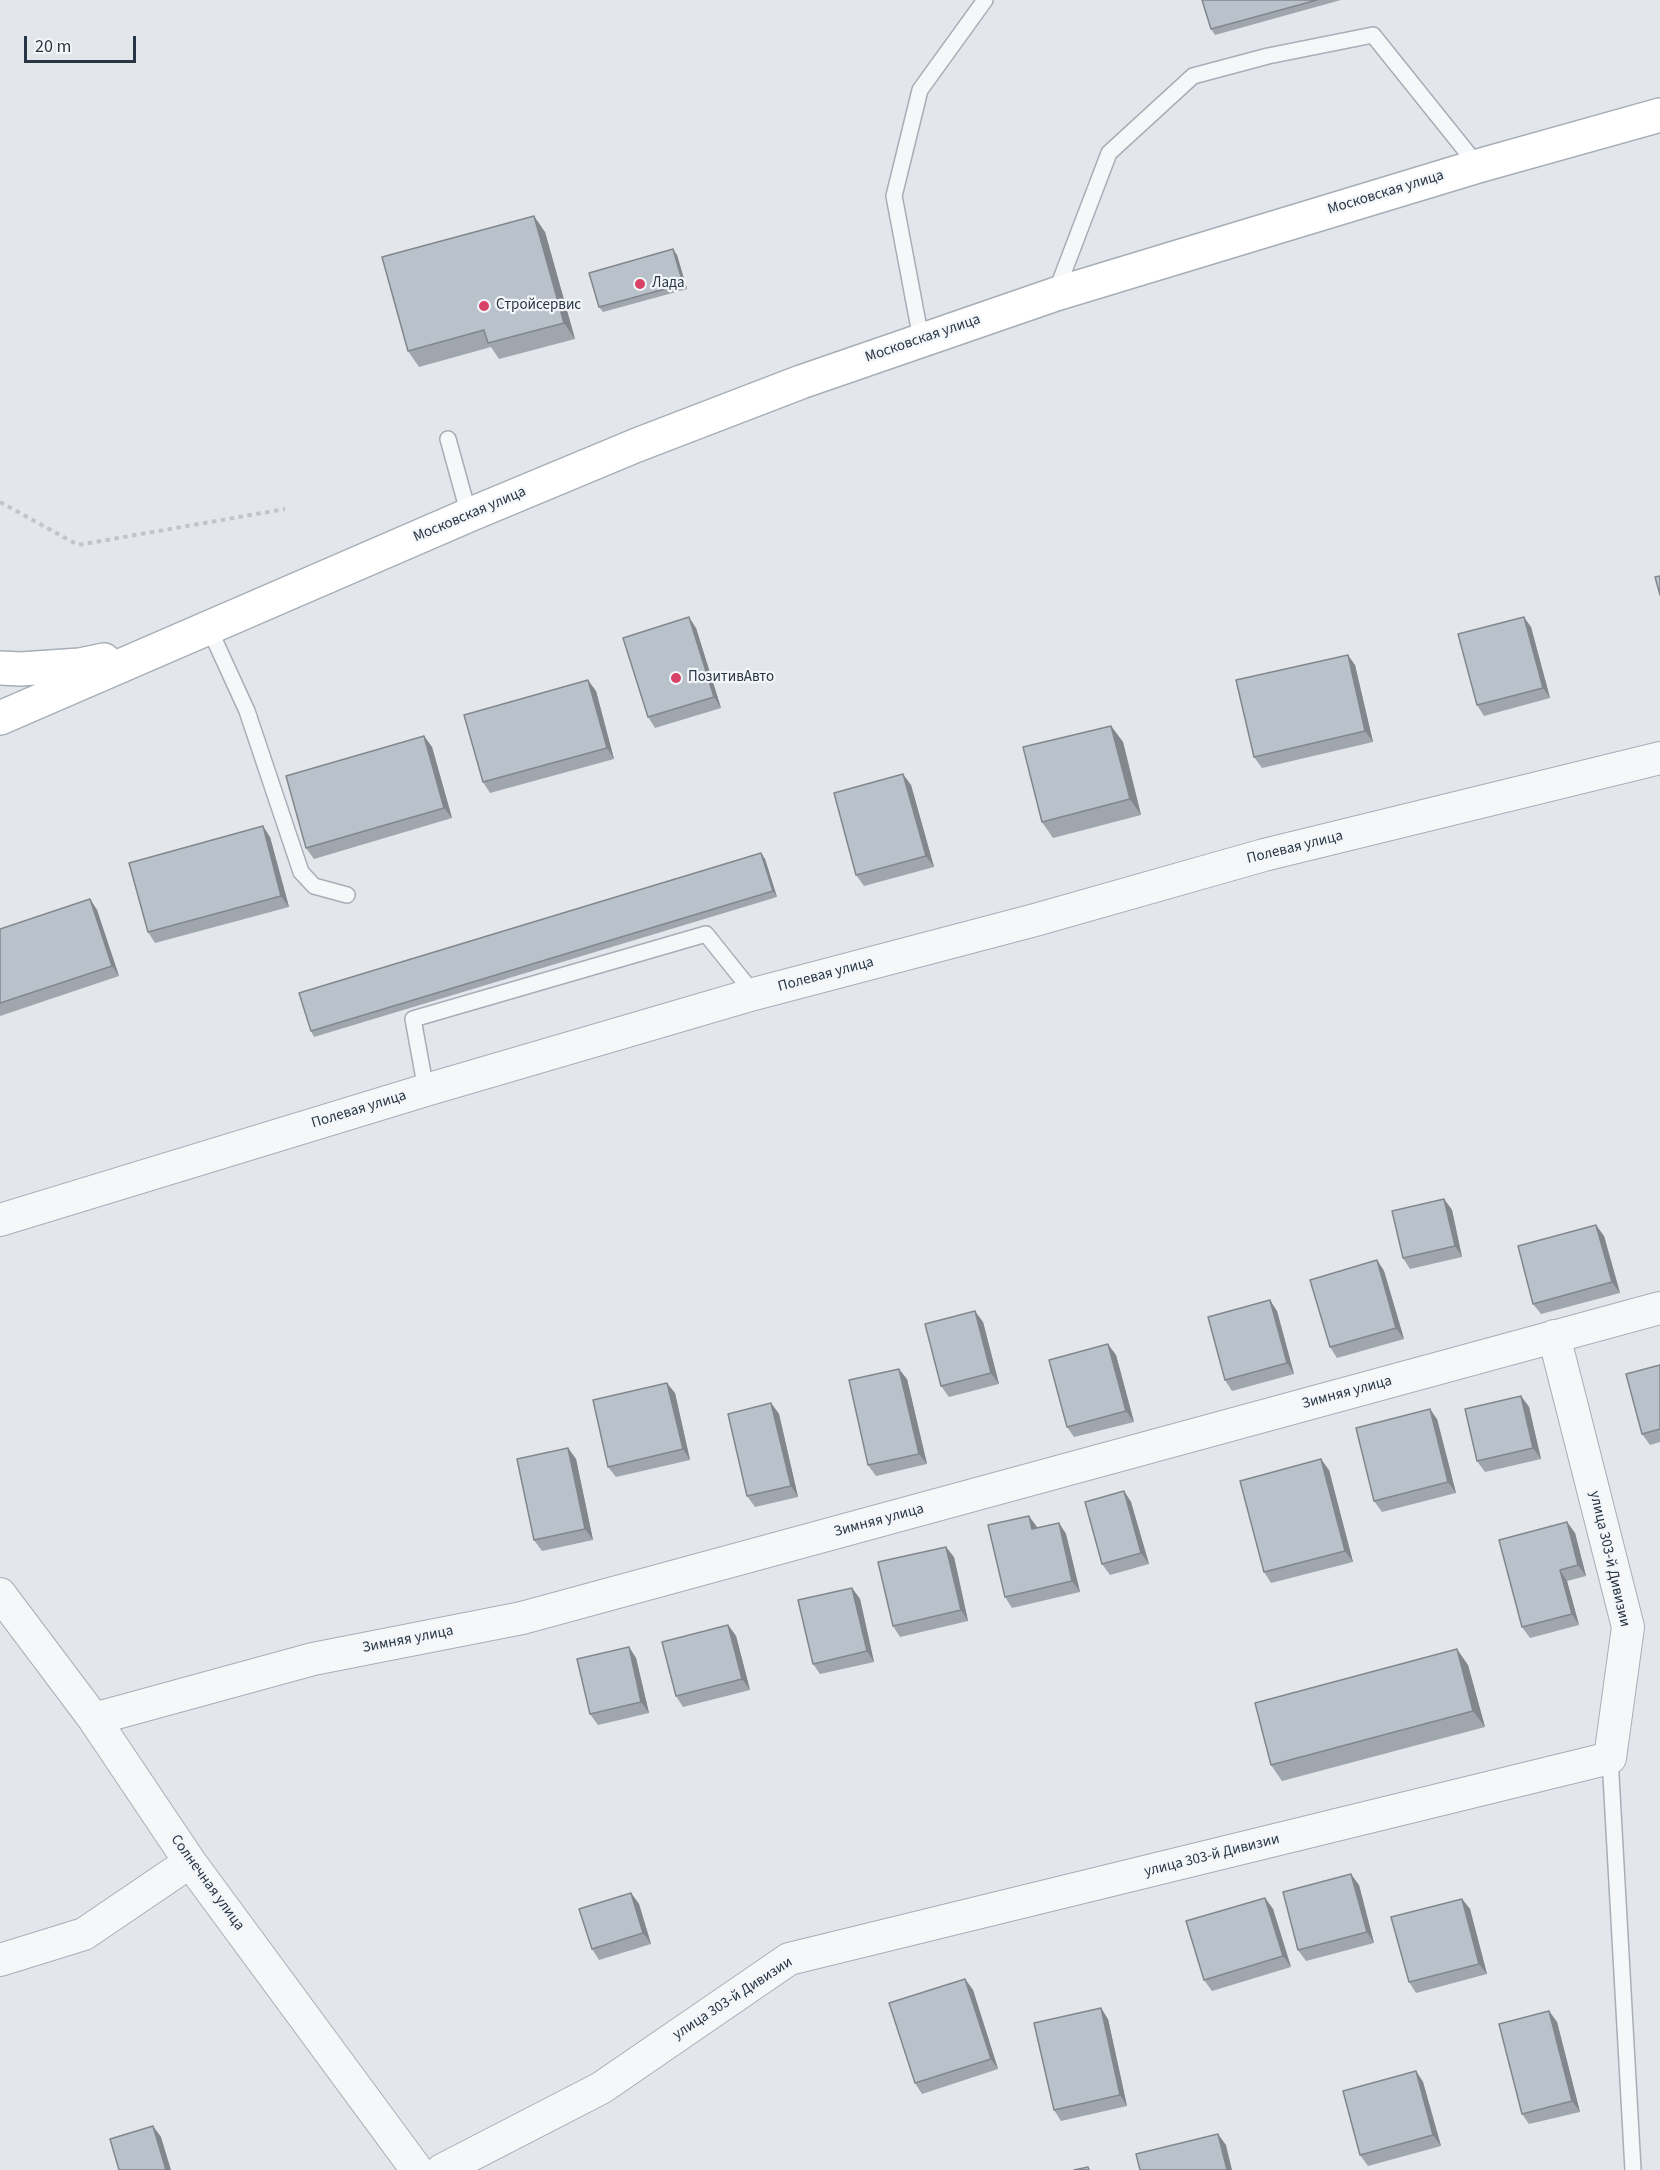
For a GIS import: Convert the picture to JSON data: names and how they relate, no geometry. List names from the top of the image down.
{
  "streets": {
    "main road": ["Московская улица"],
    "street": [
      "Полевая улица",
      "Зимняя улица",
      "улица 303-й Дивизии",
      "Солнечная улица"
    ]
  },
  "crossings": [
    ["Зимняя улица", "улица 303-й Дивизии"],
    ["Зимняя улица", "Солнечная улица"]
  ],
  "places": ["Лада", "Стройсервис", "ПозитивАвто"],
  "scale_bar": "20 m"
}
